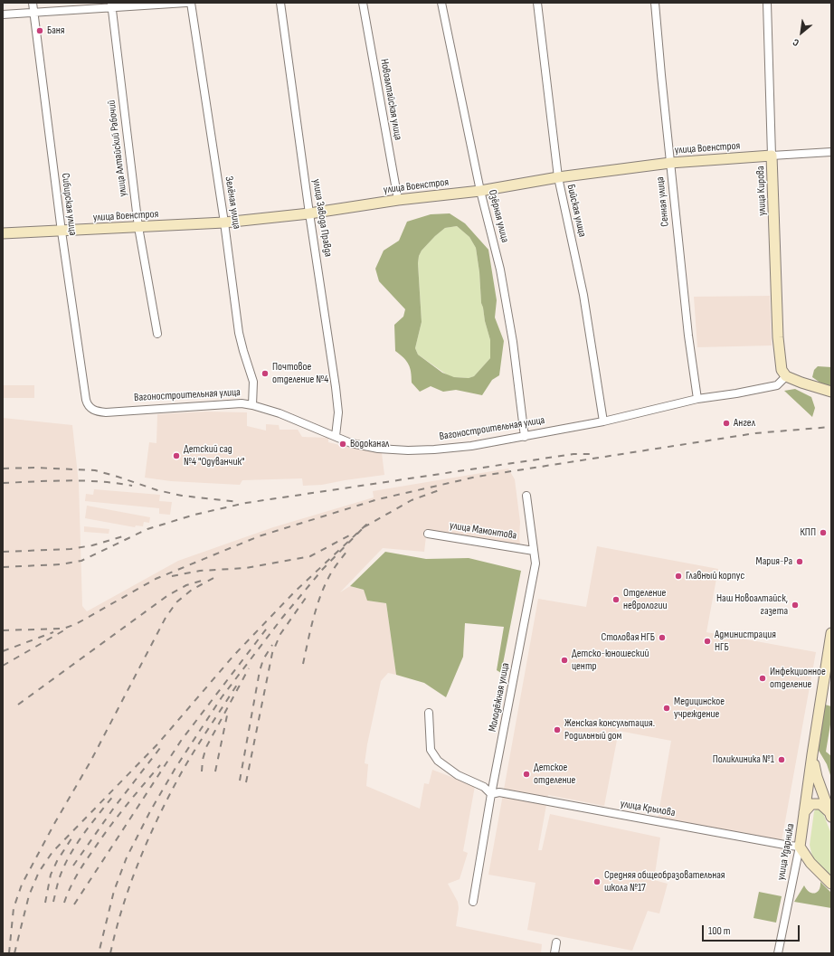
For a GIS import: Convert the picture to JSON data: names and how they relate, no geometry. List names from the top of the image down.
{
  "streets": {
    "street": [
      "Новоалтайская улица",
      "улица Алтайский Рабочий",
      "улица Военстроя",
      "улица Кирова",
      "Сенная улица",
      "Зелёная улица",
      "Сибирская улица",
      "Бийская улица",
      "Озёрная улица",
      "улица Завода Правда",
      "Вагоностроительная улица",
      "улица Мамонтова",
      "Молодёжная улица",
      "улица Крылова",
      "улица Ударника"
    ]
  },
  "crossings": [
    ["Новоалтайская улица", "улица Военстроя"],
    ["улица Алтайский Рабочий", "улица Военстроя"],
    ["улица Военстроя", "улица Кирова"],
    ["улица Военстроя", "Сенная улица"],
    ["улица Военстроя", "Зелёная улица"],
    ["улица Военстроя", "Сибирская улица"],
    ["улица Военстроя", "Бийская улица"],
    ["улица Военстроя", "Озёрная улица"],
    ["улица Военстроя", "улица Завода Правда"],
    ["улица Кирова", "Вагоностроительная улица"],
    ["Сенная улица", "Вагоностроительная улица"],
    ["Зелёная улица", "Вагоностроительная улица"],
    ["Сибирская улица", "Вагоностроительная улица"],
    ["Бийская улица", "Вагоностроительная улица"],
    ["Озёрная улица", "Вагоностроительная улица"],
    ["улица Завода Правда", "Вагоностроительная улица"],
    ["улица Мамонтова", "Молодёжная улица"],
    ["Молодёжная улица", "улица Крылова"],
    ["улица Крылова", "улица Ударника"]
  ],
  "places": [
    "Баня",
    "Почтовое отделение №4",
    "Ангел",
    "Водоканал",
    "Детский сад №4 \"Одуванчик\"",
    "КПП",
    "Мария-Ра",
    "Главный корпус",
    "Отделение неврологии",
    "Наш Новоалтайск, газета",
    "Столовая НГБ",
    "Администрация НГБ",
    "Детско-юношеский центр",
    "Инфекционное отделение",
    "Медицинское учреждение",
    "Женская консультация. Родильный дом",
    "Поликлиника №1",
    "Детское отделение",
    "Средняя общеобразовательная школа №17"
  ],
  "scale_bar": "100 m",
  "north": "bottom left"
}
